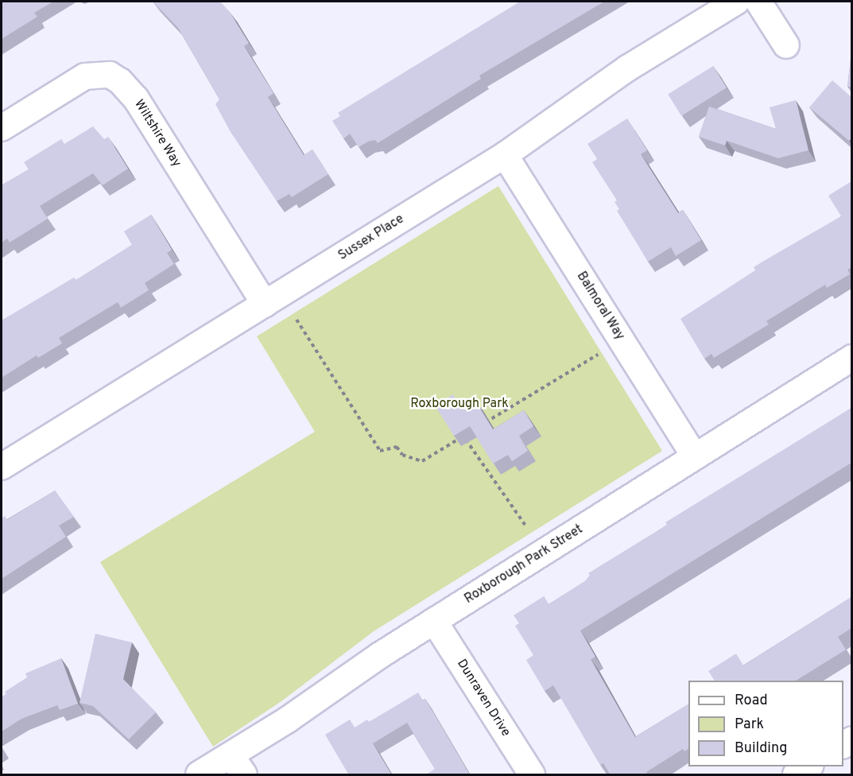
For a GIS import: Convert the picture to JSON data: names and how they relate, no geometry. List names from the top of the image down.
{
  "streets": {
    "street": [
      "Wiltshire Way",
      "Sussex Place",
      "Balmoral Way",
      "Roxborough Park Street",
      "Dunraven Drive"
    ]
  },
  "crossings": [
    ["Wiltshire Way", "Sussex Place"],
    ["Sussex Place", "Balmoral Way"],
    ["Balmoral Way", "Roxborough Park Street"],
    ["Roxborough Park Street", "Dunraven Drive"]
  ],
  "parks": ["Roxborough Park"],
  "legend": ["Road", "Park", "Building"]
}
